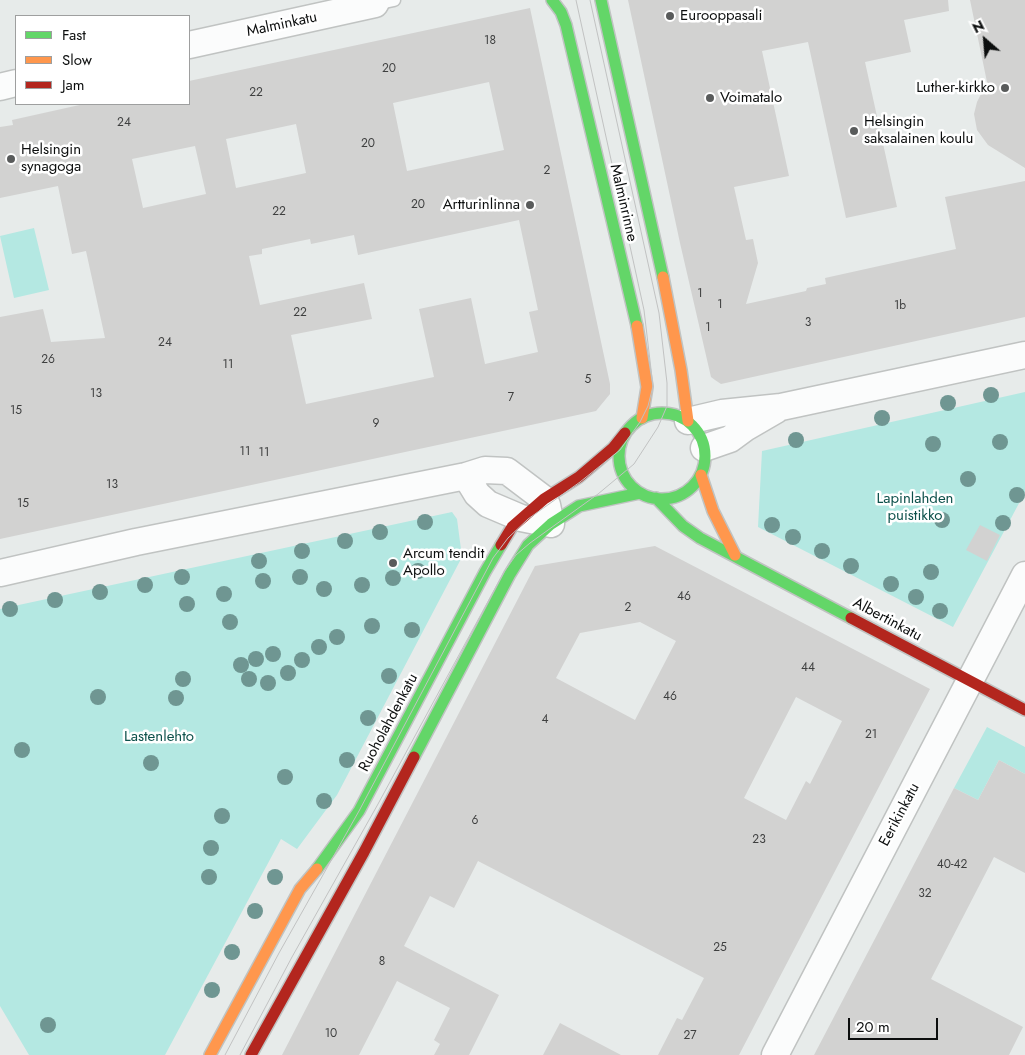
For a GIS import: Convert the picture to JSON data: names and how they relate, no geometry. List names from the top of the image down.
{
  "streets": {
    "street": [
      "Malminkatu",
      "Malminrinne",
      "Albertinkatu",
      "Ruoholahdenkatu",
      "Eerikinkatu"
    ]
  },
  "crossings": [
    ["Malminrinne", "Albertinkatu"],
    ["Albertinkatu", "Eerikinkatu"]
  ],
  "parks": ["Lapinlahden puistikko", "Lastenlehto"],
  "places": [
    "Eurooppasali",
    "Luther-kirkko",
    "Voimatalo",
    "Helsingin saksalainen koulu",
    "Helsingin synagoga",
    "Artturinlinna",
    "Arcum tendit Apollo"
  ],
  "house_numbers": [
    "18",
    "20",
    "22",
    "24",
    "20",
    "2",
    "20",
    "22",
    "1",
    "1",
    "1b",
    "22",
    "3",
    "1",
    "24",
    "26",
    "11",
    "5",
    "13",
    "7",
    "15",
    "9",
    "11",
    "11",
    "13",
    "15",
    "46",
    "2",
    "44",
    "46",
    "4",
    "21",
    "6",
    "23",
    "40-42",
    "32",
    "25",
    "8",
    "10",
    "27"
  ],
  "legend": ["Fast", "Slow", "Jam"],
  "scale_bar": "20 m",
  "north": "top left"
}
